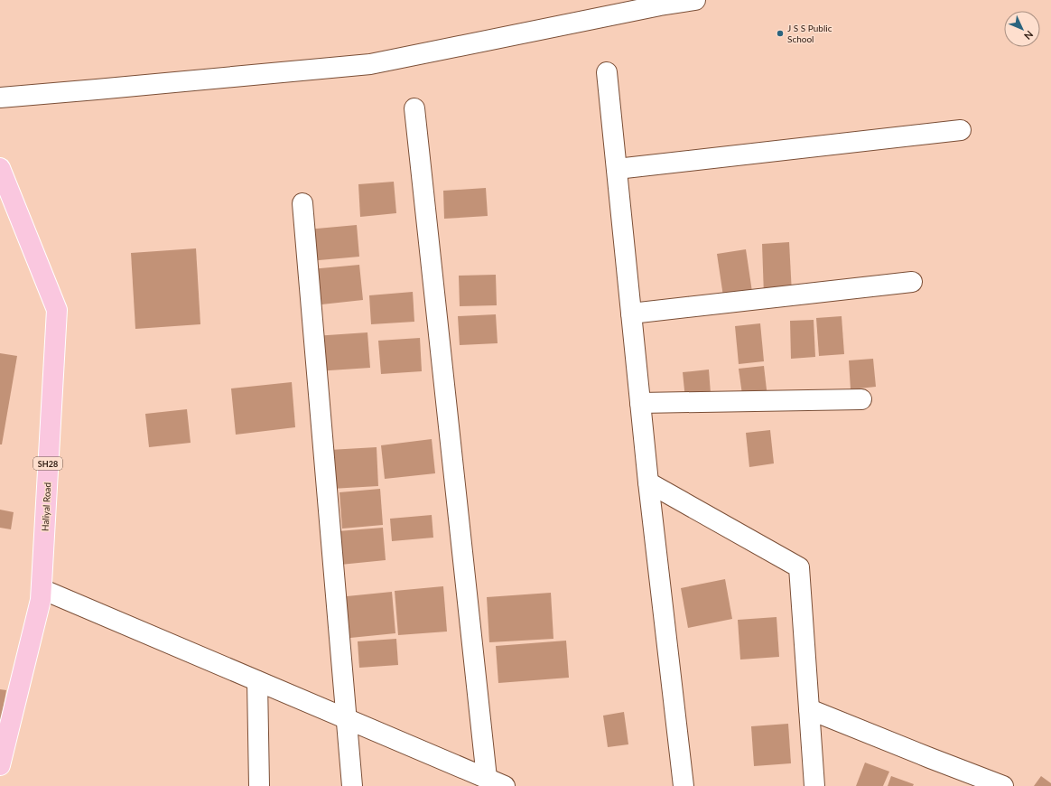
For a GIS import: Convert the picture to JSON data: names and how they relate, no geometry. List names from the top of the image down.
{
  "streets": {
    "main road": ["SH28", "Haliyal Road"]
  },
  "places": ["J S S Public School"],
  "north": "bottom right"
}
